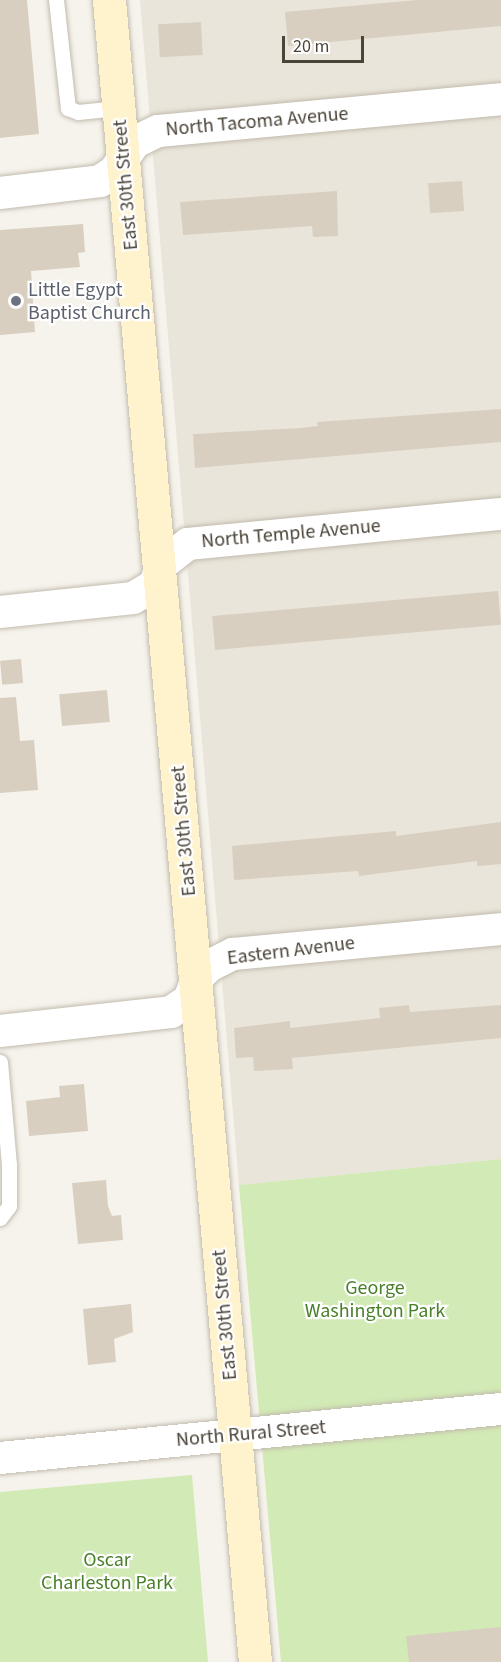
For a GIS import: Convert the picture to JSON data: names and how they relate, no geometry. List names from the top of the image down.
{
  "streets": {
    "main road": ["East 30th Street"],
    "street": [
      "North Tacoma Avenue",
      "North Temple Avenue",
      "Eastern Avenue",
      "North Rural Street"
    ]
  },
  "crossings": [
    ["North Tacoma Avenue", "East 30th Street"],
    ["East 30th Street", "North Temple Avenue"],
    ["East 30th Street", "Eastern Avenue"],
    ["East 30th Street", "North Rural Street"]
  ],
  "parks": ["George Washington Park", "Oscar Charleston Park"],
  "places": ["Little Egypt Baptist Church"],
  "scale_bar": "20 m"
}
